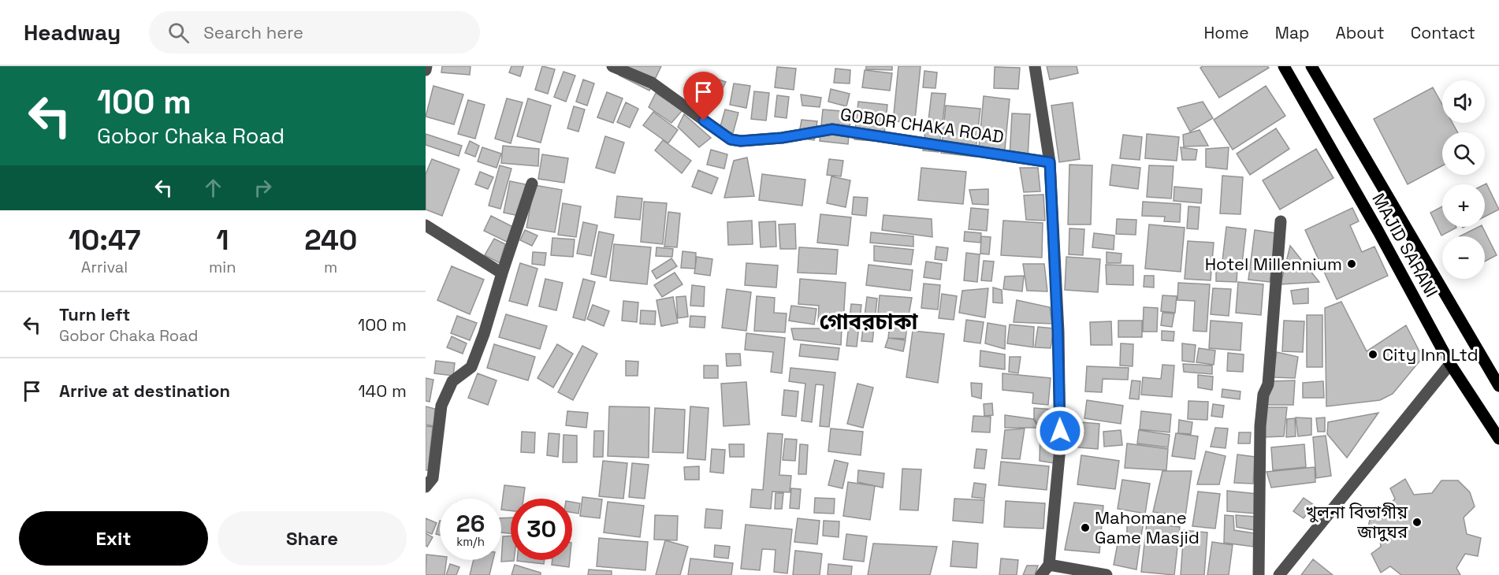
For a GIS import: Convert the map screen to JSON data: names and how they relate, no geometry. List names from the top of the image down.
{
  "streets": {
    "main road": ["MAJID SARANI"],
    "street": ["GOBOR CHAKA ROAD"]
  },
  "districts": ["গোবরচাকা"],
  "places": [
    "Hotel Millennium",
    "City Inn Ltd",
    "খুলনা বিভাগীয় জাদুঘর",
    "Mahomane Game Masjid"
  ],
  "page": {
    "header": "Headway",
    "search": "Search here",
    "nav": [
      "Home",
      "Map",
      "About",
      "Contact"
    ],
    "turn": ["100 m", "Gobor Chaka Road"],
    "map_buttons": ["+", "−"],
    "eta": [
      "10:47",
      "Arrival",
      "1",
      "min",
      "240",
      "m"
    ],
    "list": [
      {
        "name": "Turn left",
        "note": "Gobor Chaka Road",
        "value": "100 m"
      },
      {
        "name": "Arrive at destination",
        "value": "140 m"
      }
    ],
    "speed": "26 km/h",
    "limit": "30",
    "buttons": ["Exit", "Share"]
  }
}
